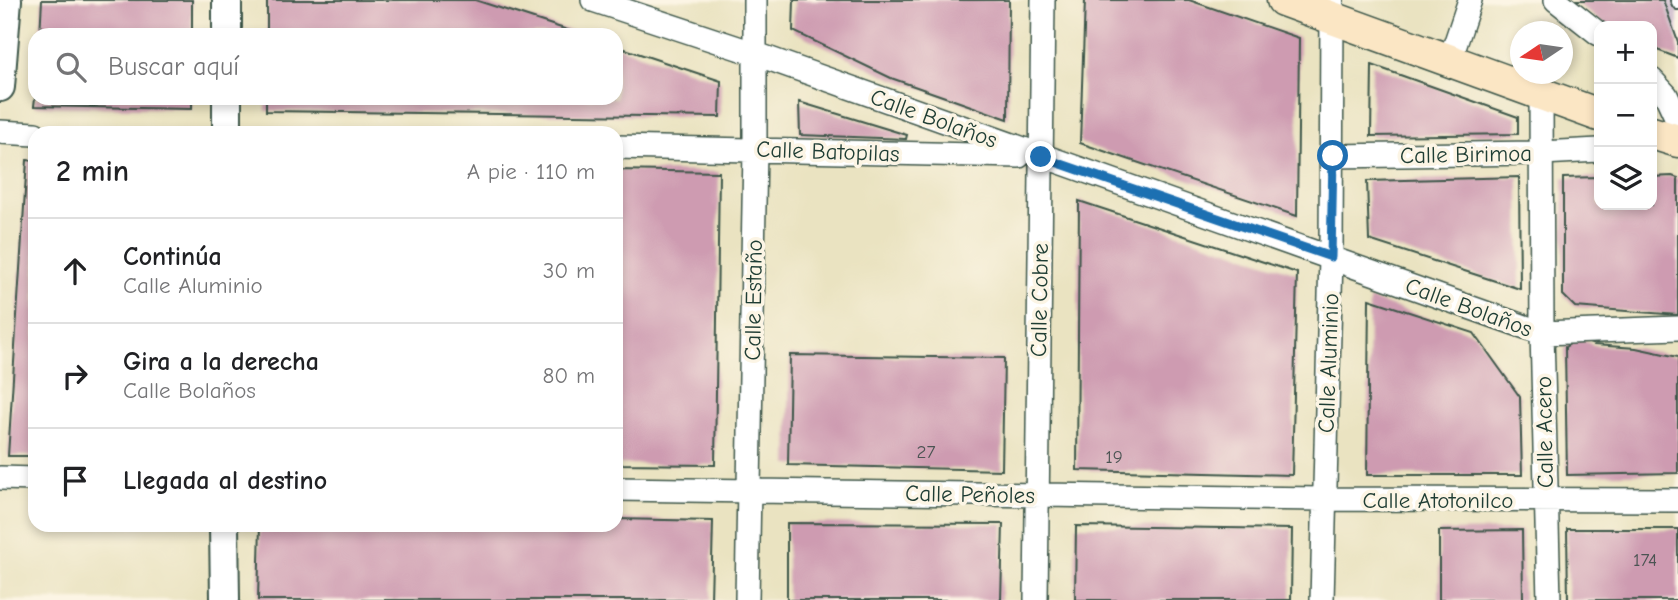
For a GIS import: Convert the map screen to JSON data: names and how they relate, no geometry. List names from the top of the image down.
{
  "streets": {
    "street": [
      "Calle Bolaños",
      "Calle Batopilas",
      "Calle Birimoa",
      "Calle Estaño",
      "Calle Cobre",
      "Calle Aluminio",
      "Calle Acero",
      "Calle Peñoles",
      "Calle Atotonilco"
    ]
  },
  "crossings": [
    ["Calle Bolaños", "Calle Batopilas"],
    ["Calle Bolaños", "Calle Estaño"],
    ["Calle Bolaños", "Calle Cobre"],
    ["Calle Bolaños", "Calle Aluminio"],
    ["Calle Bolaños", "Calle Acero"],
    ["Calle Batopilas", "Calle Estaño"],
    ["Calle Batopilas", "Calle Cobre"],
    ["Calle Birimoa", "Calle Aluminio"],
    ["Calle Birimoa", "Calle Acero"],
    ["Calle Estaño", "Calle Peñoles"],
    ["Calle Cobre", "Calle Peñoles"],
    ["Calle Aluminio", "Calle Peñoles"],
    ["Calle Aluminio", "Calle Atotonilco"],
    ["Calle Acero", "Calle Atotonilco"],
    ["Calle Peñoles", "Calle Atotonilco"]
  ],
  "house_numbers": ["27", "19", "174"],
  "north": "left",
  "page": {
    "map_buttons": ["+", "−"],
    "search": "Buscar aquí",
    "heading": ["2 min", "A pie · 110 m"],
    "list": [
      ["Continúa", "Calle Aluminio", "30 m"],
      ["Gira a la derecha", "Calle Bolaños", "80 m"],
      "Llegada al destino"
    ]
  }
}
